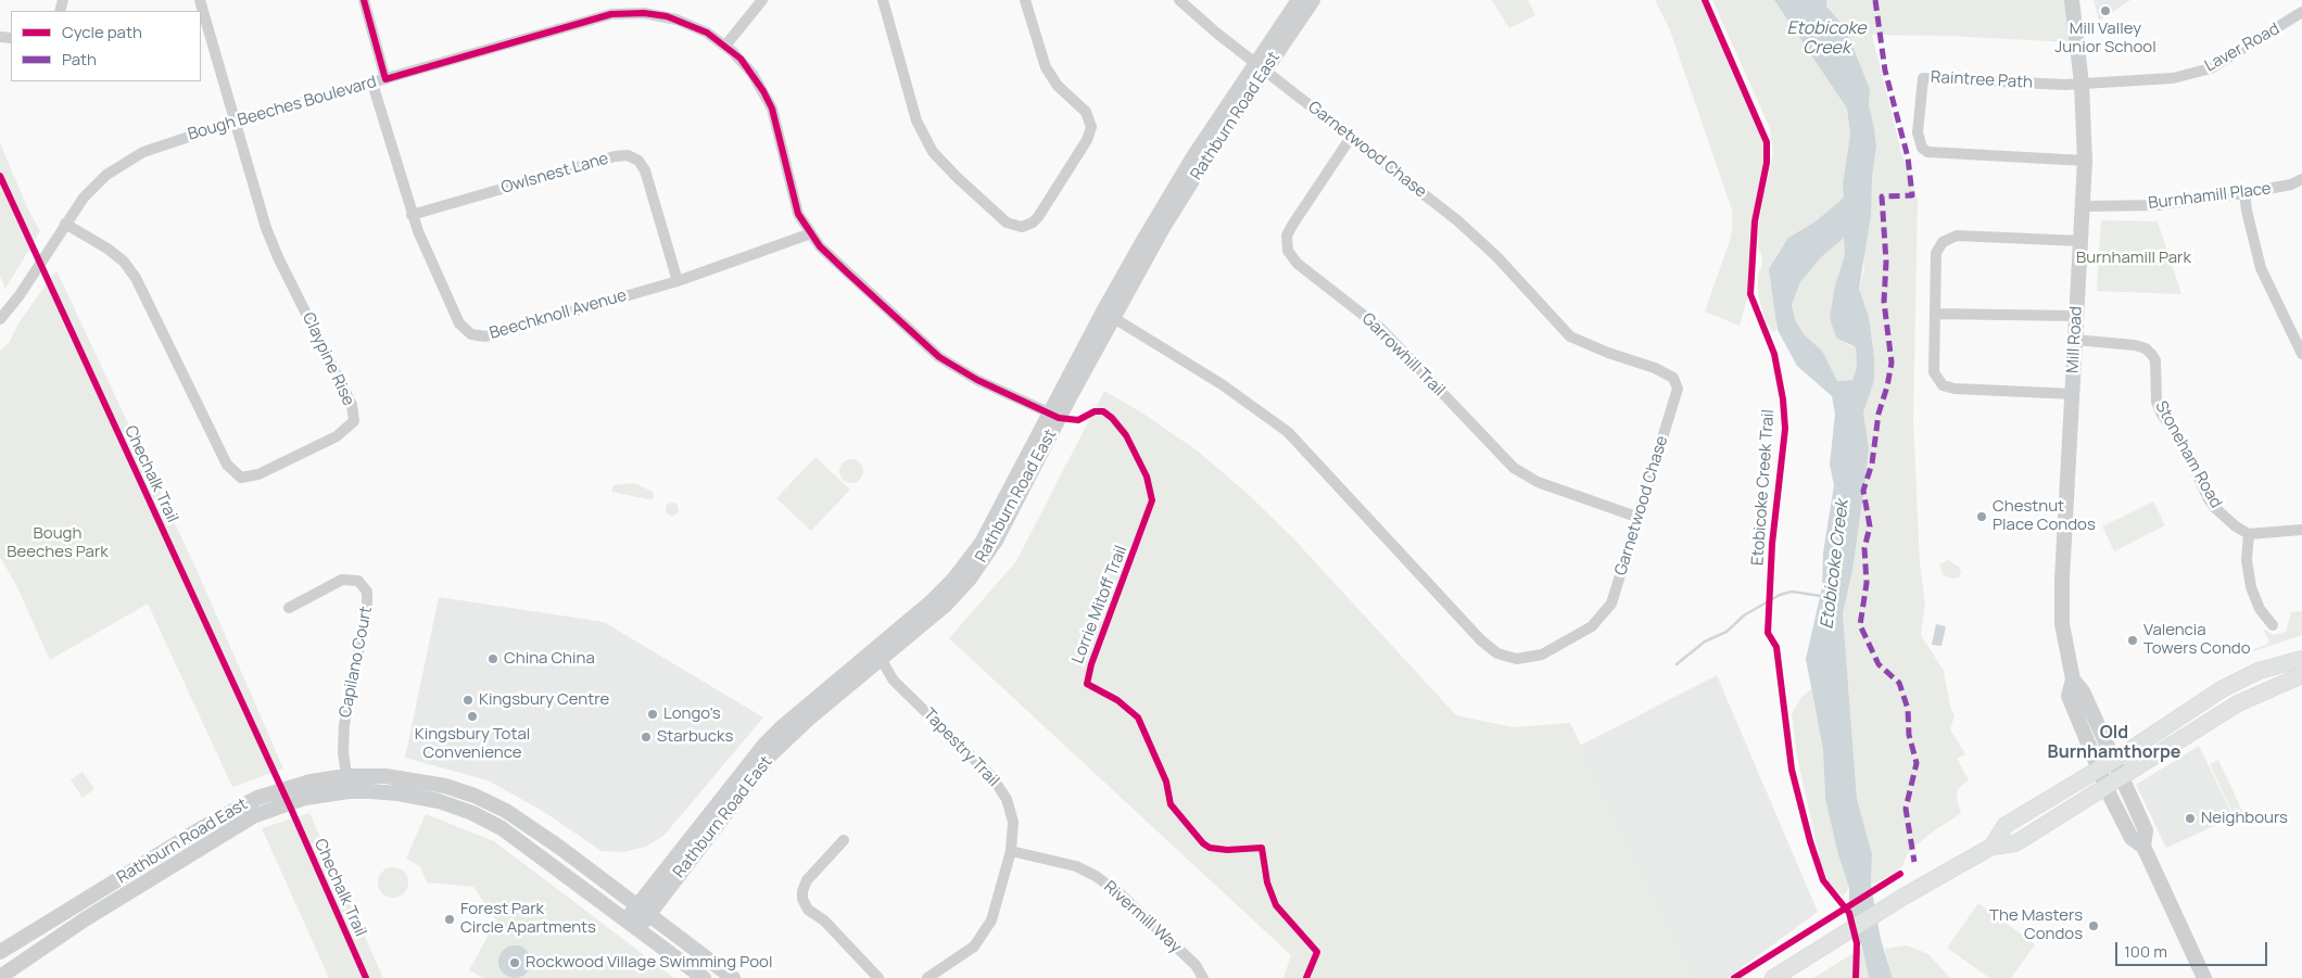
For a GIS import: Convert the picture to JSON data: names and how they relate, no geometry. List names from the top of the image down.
{
  "streets": {
    "street": [
      "Laver Road",
      "Raintree Path",
      "Bough Beeches Boulevard",
      "Rathburn Road East",
      "Garnetwood Chase",
      "Owlsnest Lane",
      "Burnhamill Place",
      "Beechknoll Avenue",
      "Mill Road",
      "Garrowhill Trail",
      "Claypine Rise",
      "Stoneham Road",
      "Capilano Court",
      "Tapestry Trail",
      "Rivermill Way"
    ],
    "cycle path": ["Chechalk Trail", "Etobicoke Creek Trail", "Lorrie Mitoff Trail"]
  },
  "crossings": [
    ["Laver Road", "Raintree Path"],
    ["Laver Road", "Mill Road"],
    ["Raintree Path", "Mill Road"],
    ["Bough Beeches Boulevard", "Rathburn Road East"],
    ["Bough Beeches Boulevard", "Beechknoll Avenue"],
    ["Bough Beeches Boulevard", "Claypine Rise"],
    ["Rathburn Road East", "Garnetwood Chase"],
    ["Rathburn Road East", "Capilano Court"],
    ["Rathburn Road East", "Tapestry Trail"],
    ["Garnetwood Chase", "Garrowhill Trail"],
    ["Owlsnest Lane", "Beechknoll Avenue"],
    ["Burnhamill Place", "Mill Road"],
    ["Mill Road", "Stoneham Road"],
    ["Tapestry Trail", "Rivermill Way"]
  ],
  "districts": ["Old Burnhamthorpe"],
  "water": ["Etobicoke Creek"],
  "parks": ["Burnhamill Park", "Bough Beeches Park"],
  "places": [
    "Mill Valley Junior School",
    "Chestnut Place Condos",
    "Valencia Towers Condo",
    "China China",
    "Kingsbury Centre",
    "Longo's",
    "Kingsbury Total Convenience",
    "Starbucks",
    "Neighbours",
    "Forest Park Circle Apartments",
    "The Masters Condos",
    "Rockwood Village Swimming Pool"
  ],
  "legend": ["Cycle path", "Path"],
  "scale_bar": "100 m"
}
